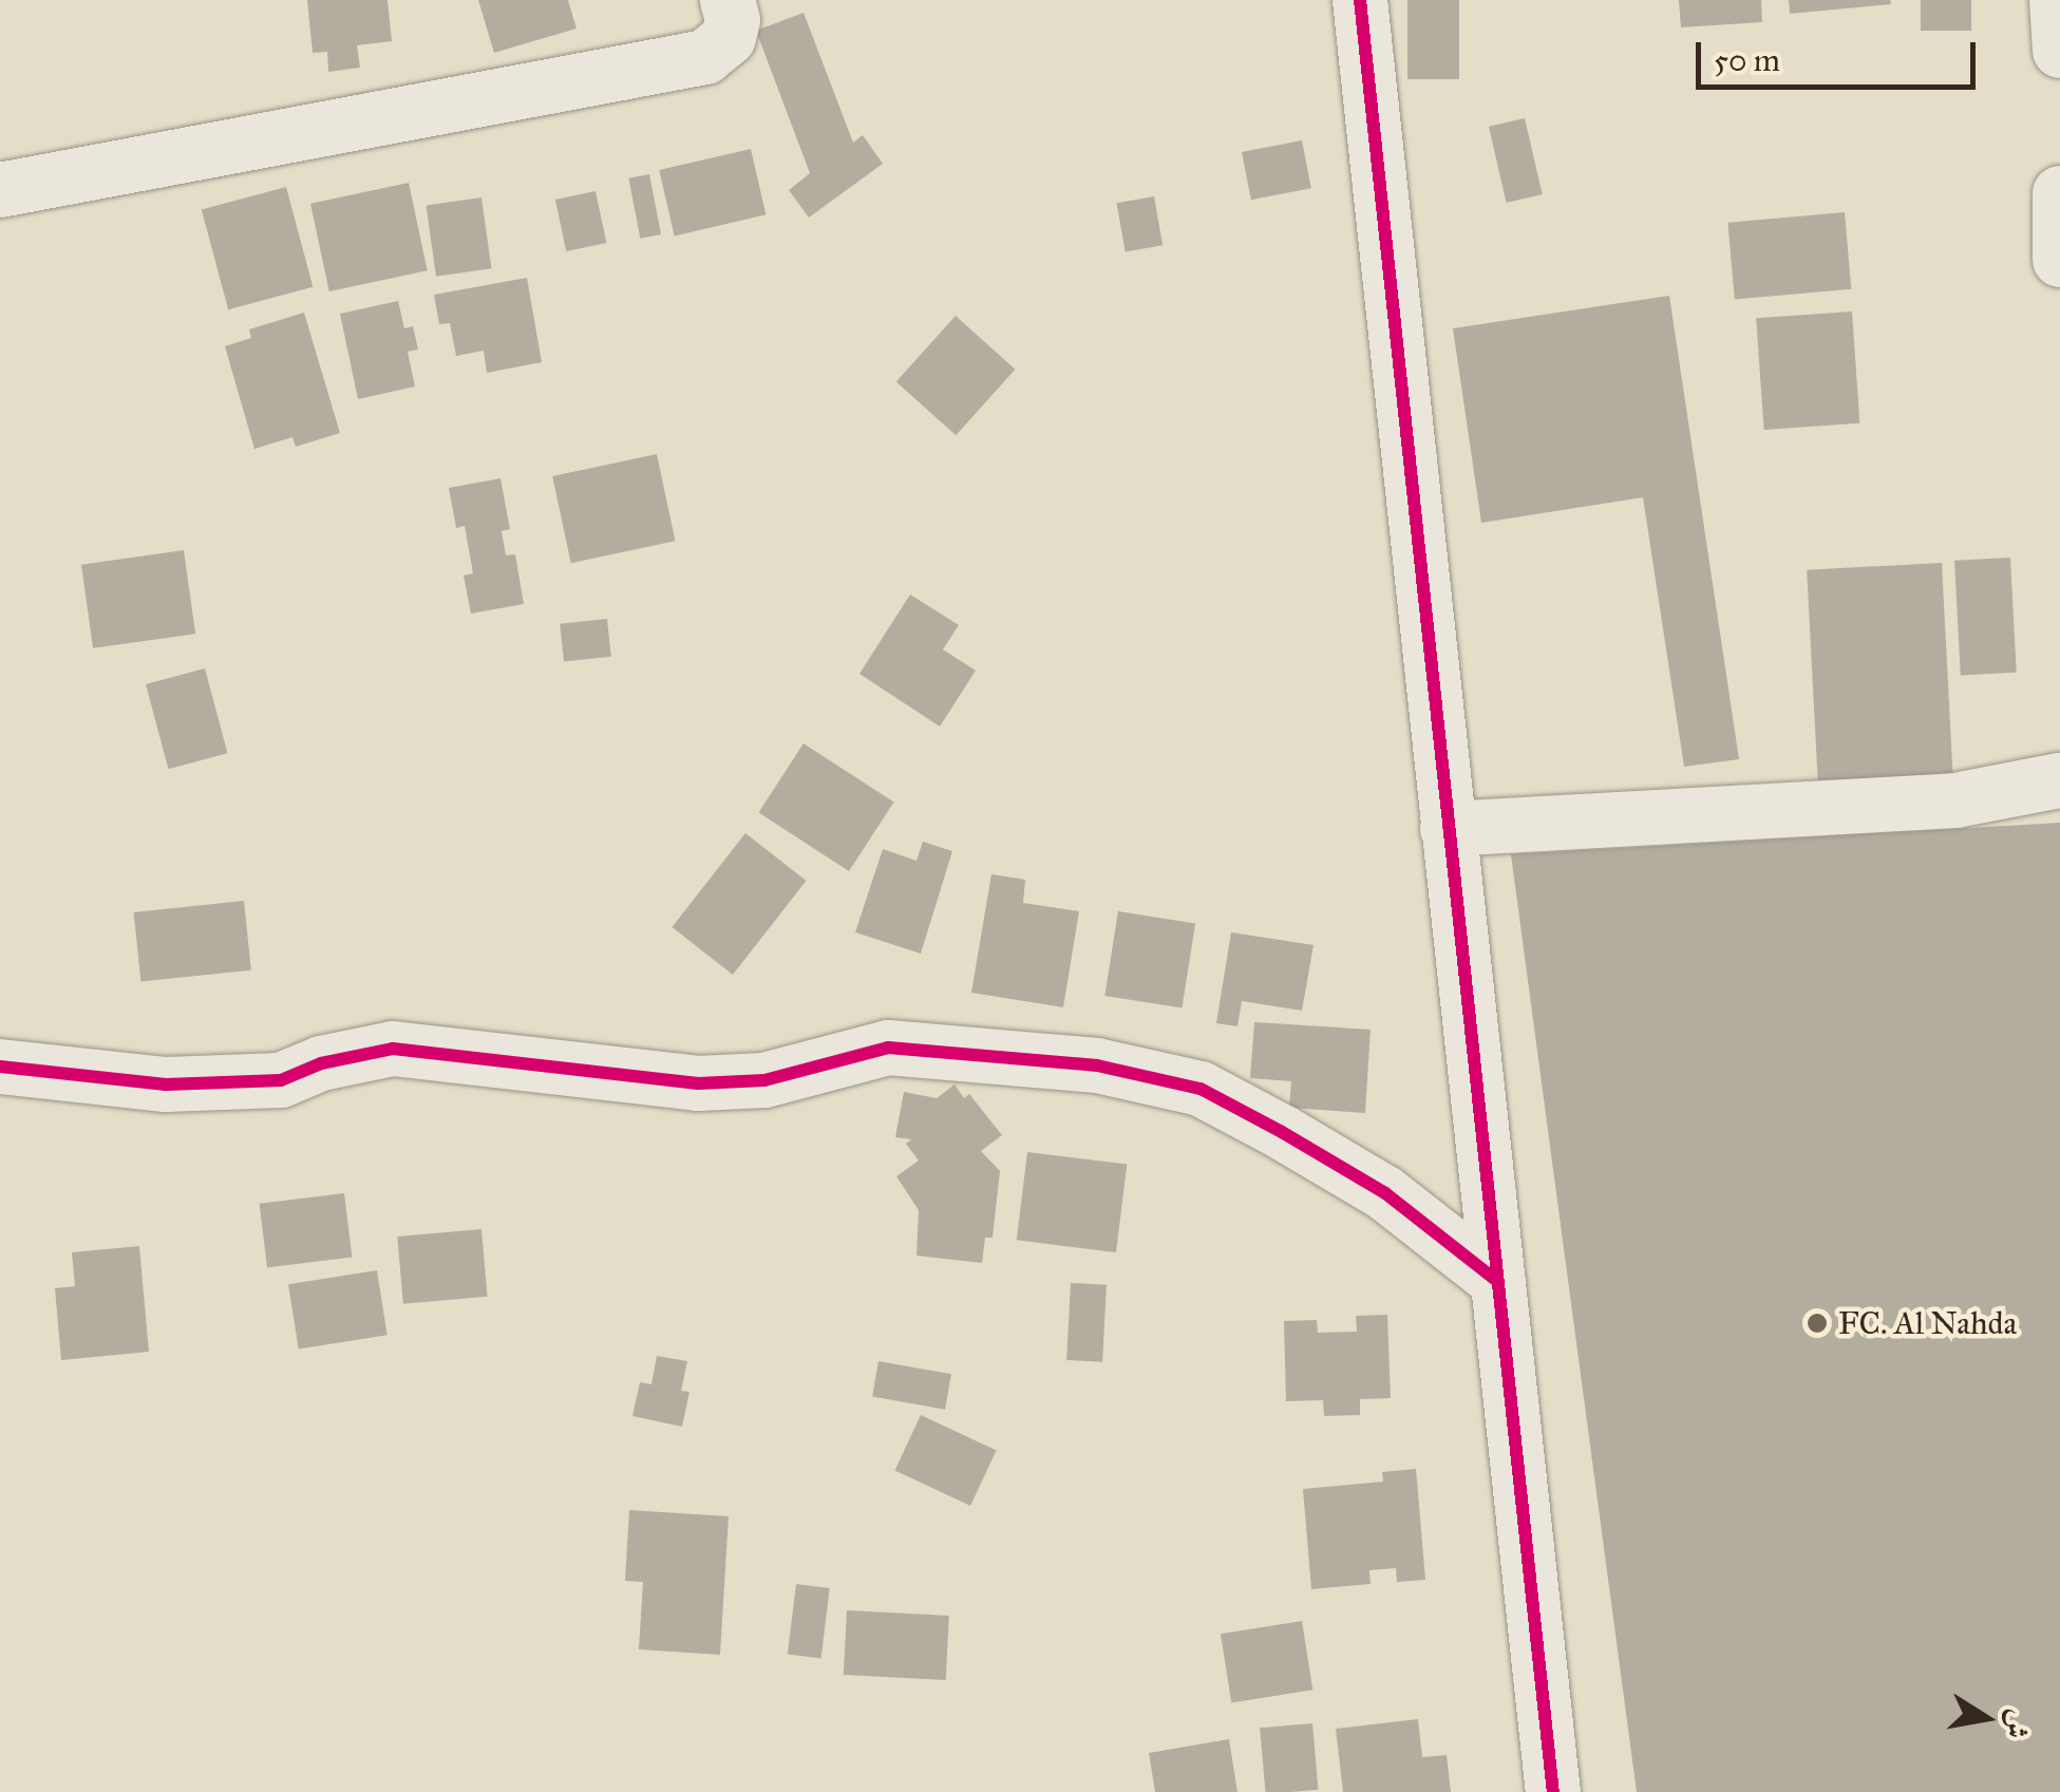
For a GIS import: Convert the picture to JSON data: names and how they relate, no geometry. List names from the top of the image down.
{
  "places": ["FC. Al Nahda"],
  "scale_bar": "50 m",
  "north": "right"
}
